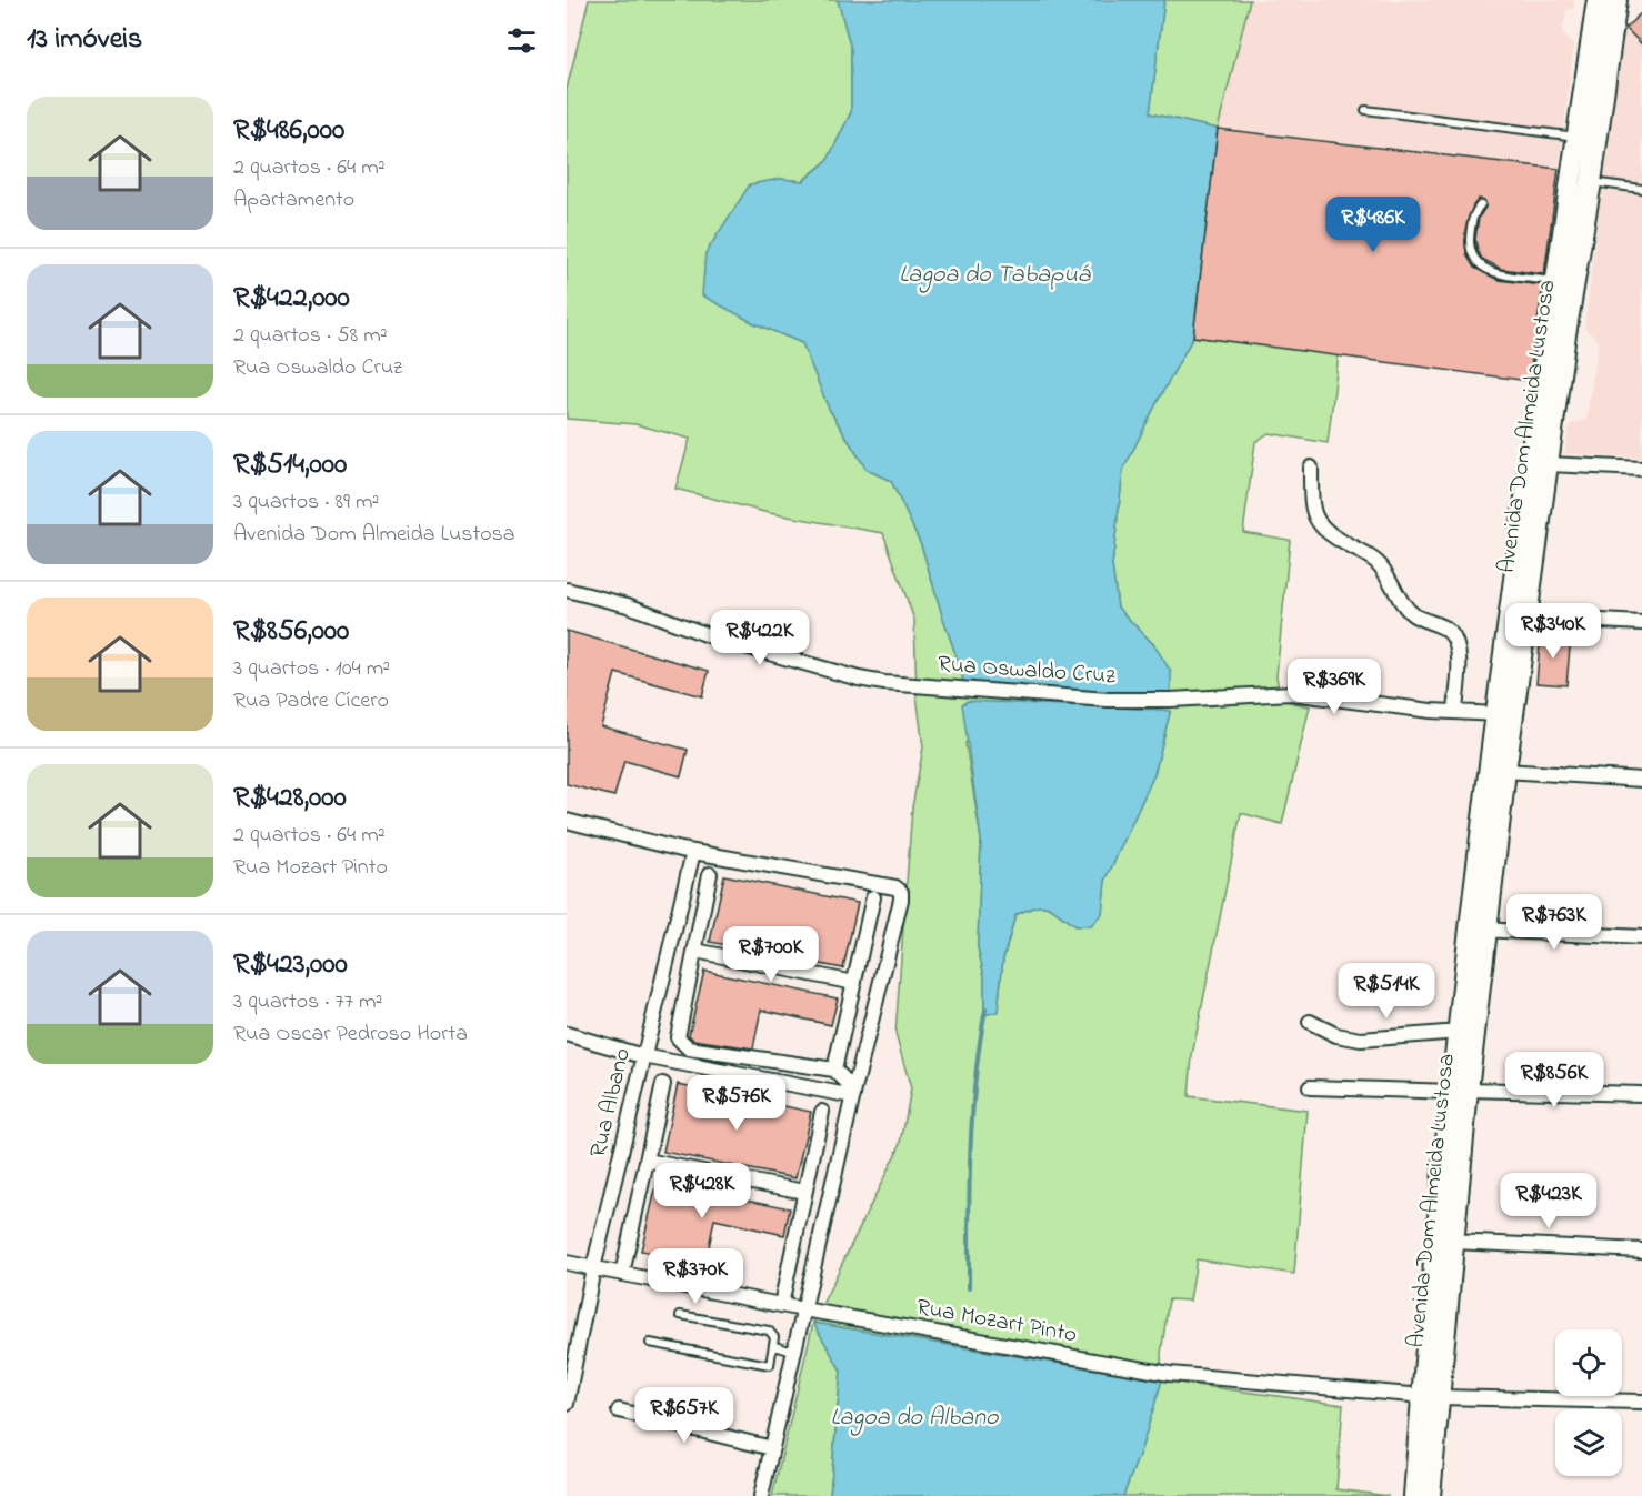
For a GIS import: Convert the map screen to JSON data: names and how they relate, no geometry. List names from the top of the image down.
{
  "streets": {
    "main road": ["Avenida Dom Almeida Lustosa"],
    "street": ["Rua Oswaldo Cruz", "Rua Albano", "Rua Mozart Pinto"]
  },
  "crossings": [
    ["Avenida Dom Almeida Lustosa", "Rua Oswaldo Cruz"],
    ["Avenida Dom Almeida Lustosa", "Rua Mozart Pinto"],
    ["Rua Albano", "Rua Mozart Pinto"]
  ],
  "water": ["Lagoa do Tabapuá", "Lagoa do Albano"],
  "page": {
    "heading": "13 imóveis",
    "list": [
      {
        "name": "R$486,000",
        "note": "2 quartos · 64 m² · Apartamento"
      },
      {
        "name": "R$422,000",
        "note": "2 quartos · 58 m² · Rua Oswaldo Cruz"
      },
      {
        "name": "R$514,000",
        "note": "3 quartos · 89 m² · Avenida Dom Almeida Lustosa"
      },
      {
        "name": "R$856,000",
        "note": "3 quartos · 104 m² · Rua Padre Cícero"
      },
      {
        "name": "R$428,000",
        "note": "2 quartos · 64 m² · Rua Mozart Pinto"
      },
      {
        "name": "R$423,000",
        "note": "3 quartos · 77 m² · Rua Oscar Pedroso Horta"
      }
    ],
    "price": [
      "R$486K",
      "R$340K",
      "R$422K",
      "R$369K",
      "R$763K",
      "R$700K",
      "R$514K",
      "R$856K",
      "R$576K",
      "R$428K",
      "R$423K",
      "R$370K",
      "R$657K"
    ]
  }
}
